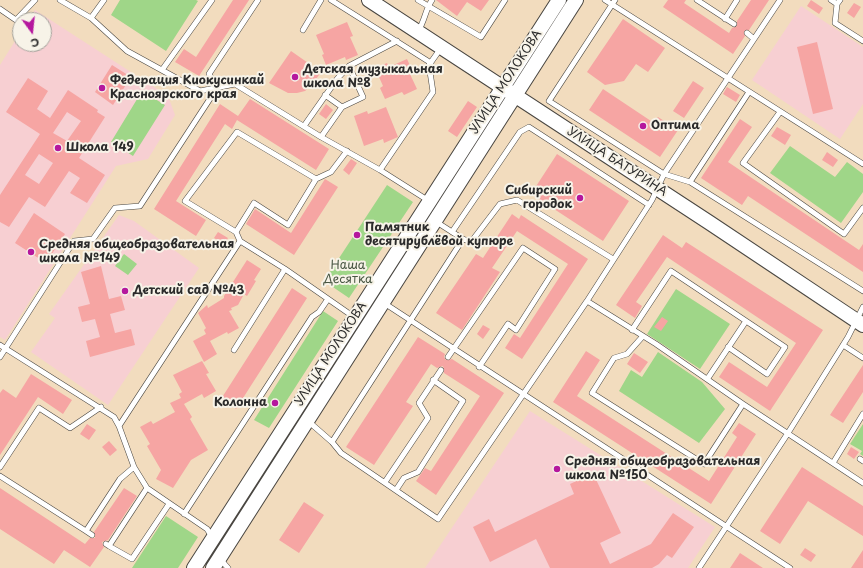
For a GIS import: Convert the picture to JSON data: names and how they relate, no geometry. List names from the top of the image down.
{
  "streets": {
    "main road": ["УЛИЦА МОЛОКОВА", "УЛИЦА БАТУРИНА"]
  },
  "crossings": [
    ["УЛИЦА МОЛОКОВА", "УЛИЦА БАТУРИНА"]
  ],
  "parks": ["Наша Десятка"],
  "places": [
    "Детская музыкальная школа №8",
    "Федерация Киокусинкай Красноярского края",
    "Оптима",
    "Школа 149",
    "Сибирский городок",
    "Памятник десятирублёвой купюре",
    "Средняя общеобразовательная школа №149",
    "Детский сад №43",
    "Колонна",
    "Средняя общеобразовательная школа №150"
  ],
  "north": "bottom"
}
